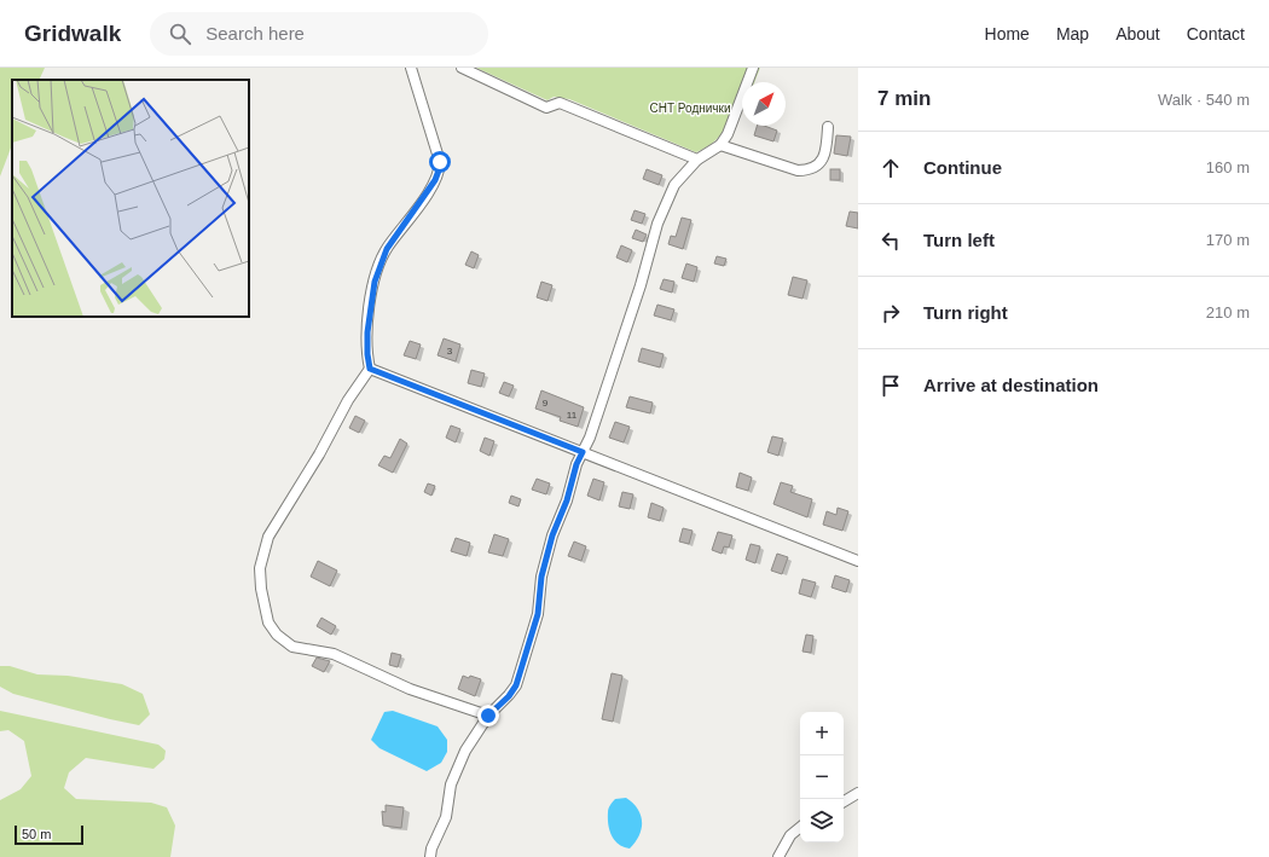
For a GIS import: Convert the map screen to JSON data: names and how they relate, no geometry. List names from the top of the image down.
{
  "parks": ["СНТ Роднички"],
  "house_numbers": ["3", "9", "11"],
  "scale_bar": "50 m",
  "north": "top right",
  "page": {
    "header": "Gridwalk",
    "search": "Search here",
    "nav": [
      "Home",
      "Map",
      "About",
      "Contact"
    ],
    "heading": ["7 min", "Walk · 540 m"],
    "list": [
      ["Continue", "160 m"],
      ["Turn left", "170 m"],
      ["Turn right", "210 m"],
      "Arrive at destination"
    ],
    "map_buttons": ["+", "−"],
    "scale": "50 m"
  }
}
